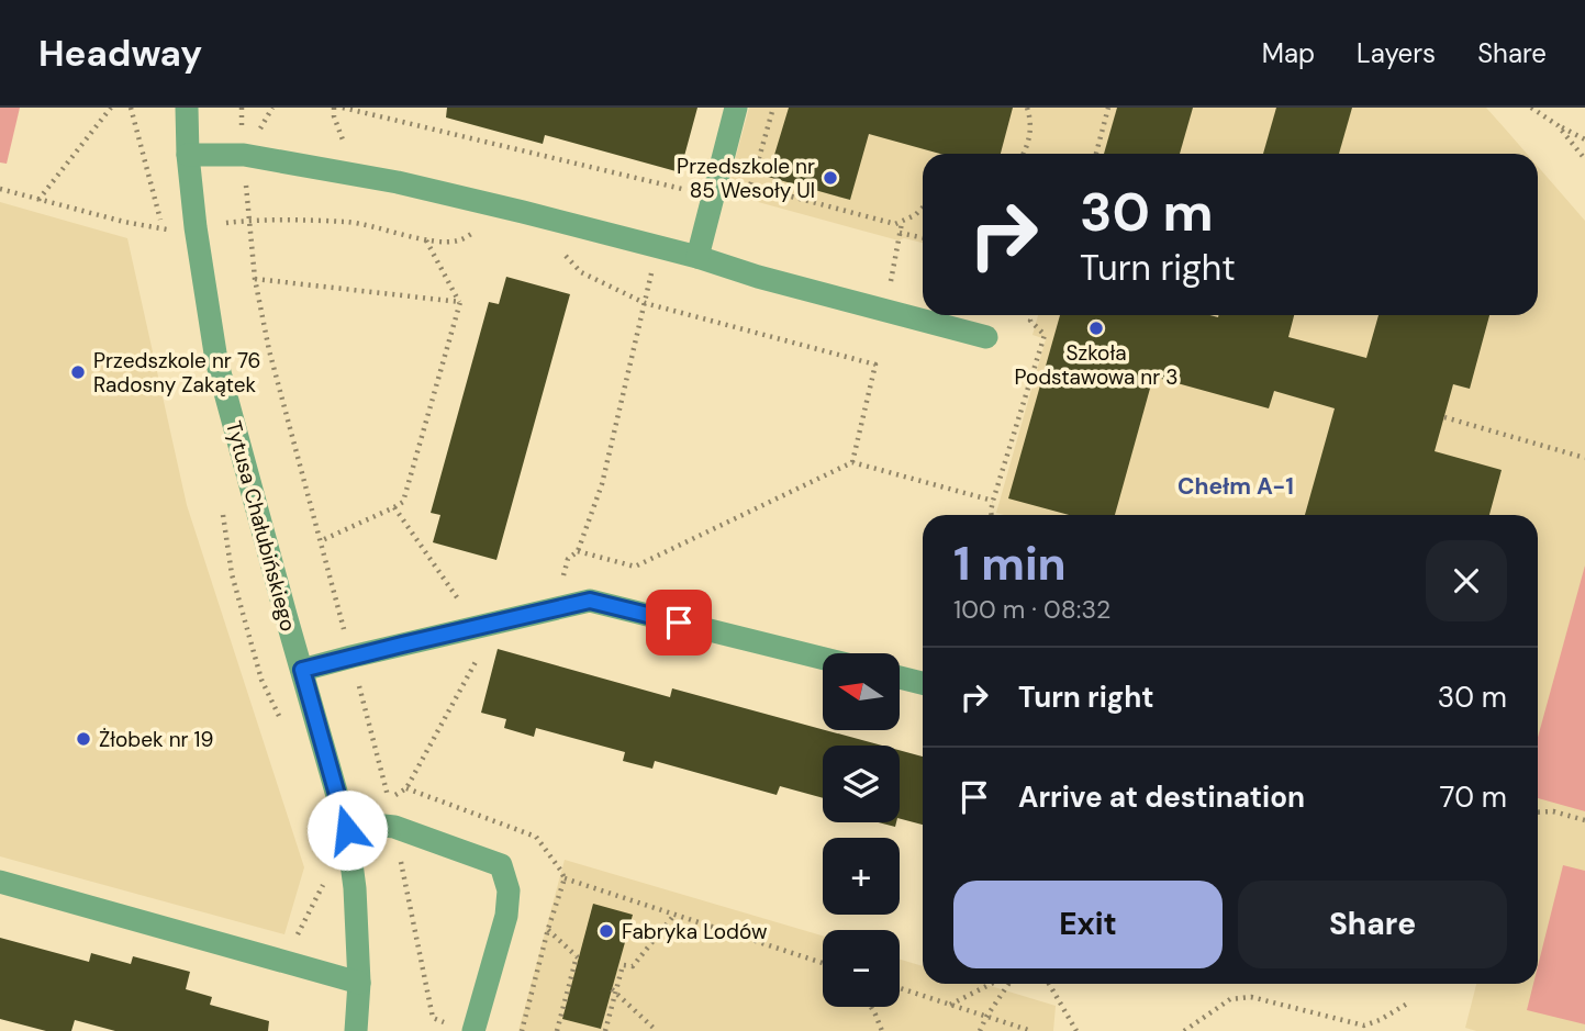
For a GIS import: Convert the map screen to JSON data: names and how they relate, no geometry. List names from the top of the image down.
{
  "streets": {
    "street": ["Tytusa Chałubińskiego"]
  },
  "districts": ["Chełm A-1"],
  "places": [
    "Przedszkole nr 85 Wesoły Ul",
    "Szkoła Podstawowa nr 3",
    "Przedszkole nr 76 Radosny Zakątek",
    "Żłobek nr 19",
    "Fabryka Lodów"
  ],
  "north": "left",
  "page": {
    "header": "Headway",
    "nav": ["Map", "Layers", "Share"],
    "turn": ["30 m", "Turn right"],
    "heading": ["1 min", "100 m · 08:32"],
    "list": [
      {
        "name": "Turn right",
        "value": "30 m"
      },
      {
        "name": "Arrive at destination",
        "value": "70 m"
      }
    ],
    "map_buttons": ["+", "−"],
    "buttons": ["Exit", "Share"]
  }
}
